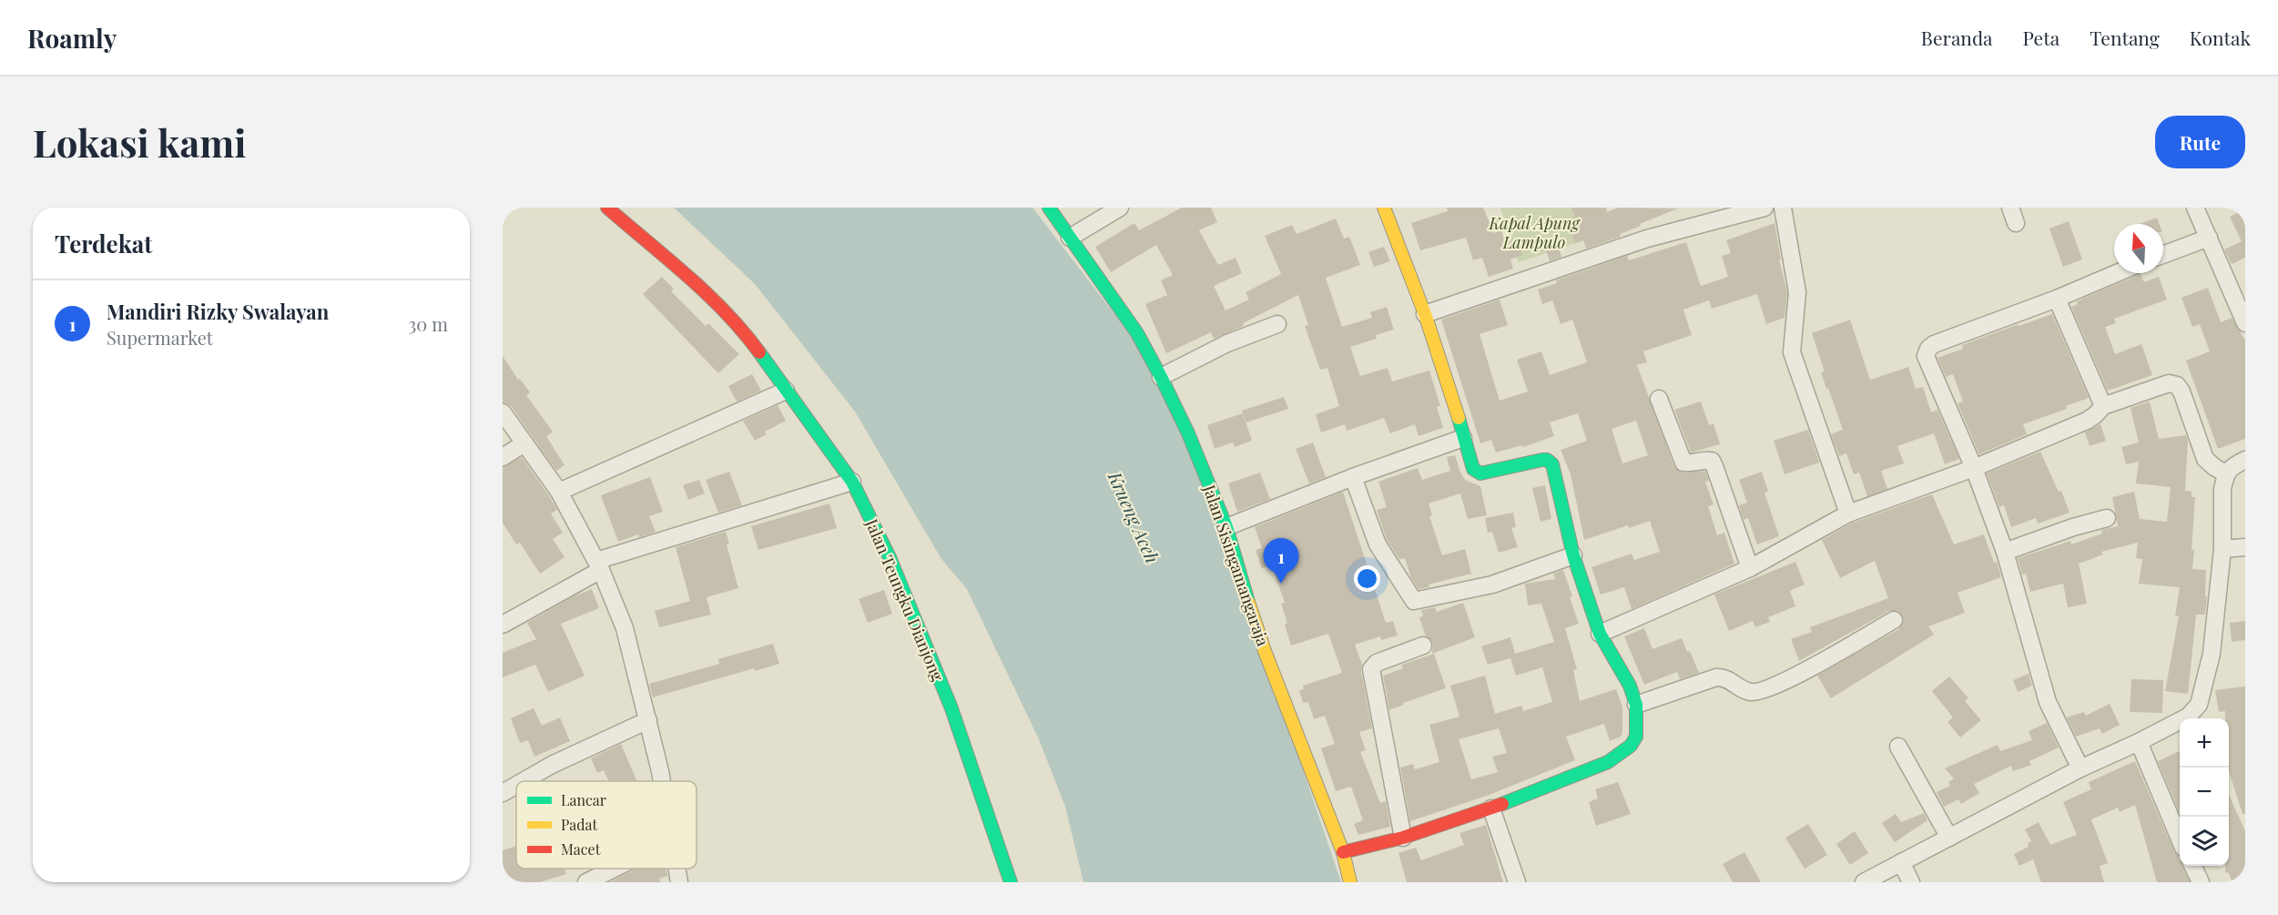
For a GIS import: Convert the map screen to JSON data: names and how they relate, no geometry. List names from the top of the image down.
{
  "streets": {
    "street": ["Jalan Sisingamangaraja", "Jalan Teungku Dianjong"]
  },
  "water": ["Krueng Aceh"],
  "parks": ["Kapal Apung Lampulo"],
  "legend": ["Lancar", "Padat", "Macet"],
  "north": "top",
  "page": {
    "header": "Roamly",
    "nav": [
      "Beranda",
      "Peta",
      "Tentang",
      "Kontak"
    ],
    "buttons": "Rute",
    "title": "Lokasi kami",
    "heading": "Terdekat",
    "list": [
      {
        "mark": "1",
        "name": "Mandiri Rizky Swalayan",
        "note": "Supermarket",
        "value": "30 m"
      }
    ],
    "pins": "1",
    "map_buttons": ["+", "−"]
  }
}
